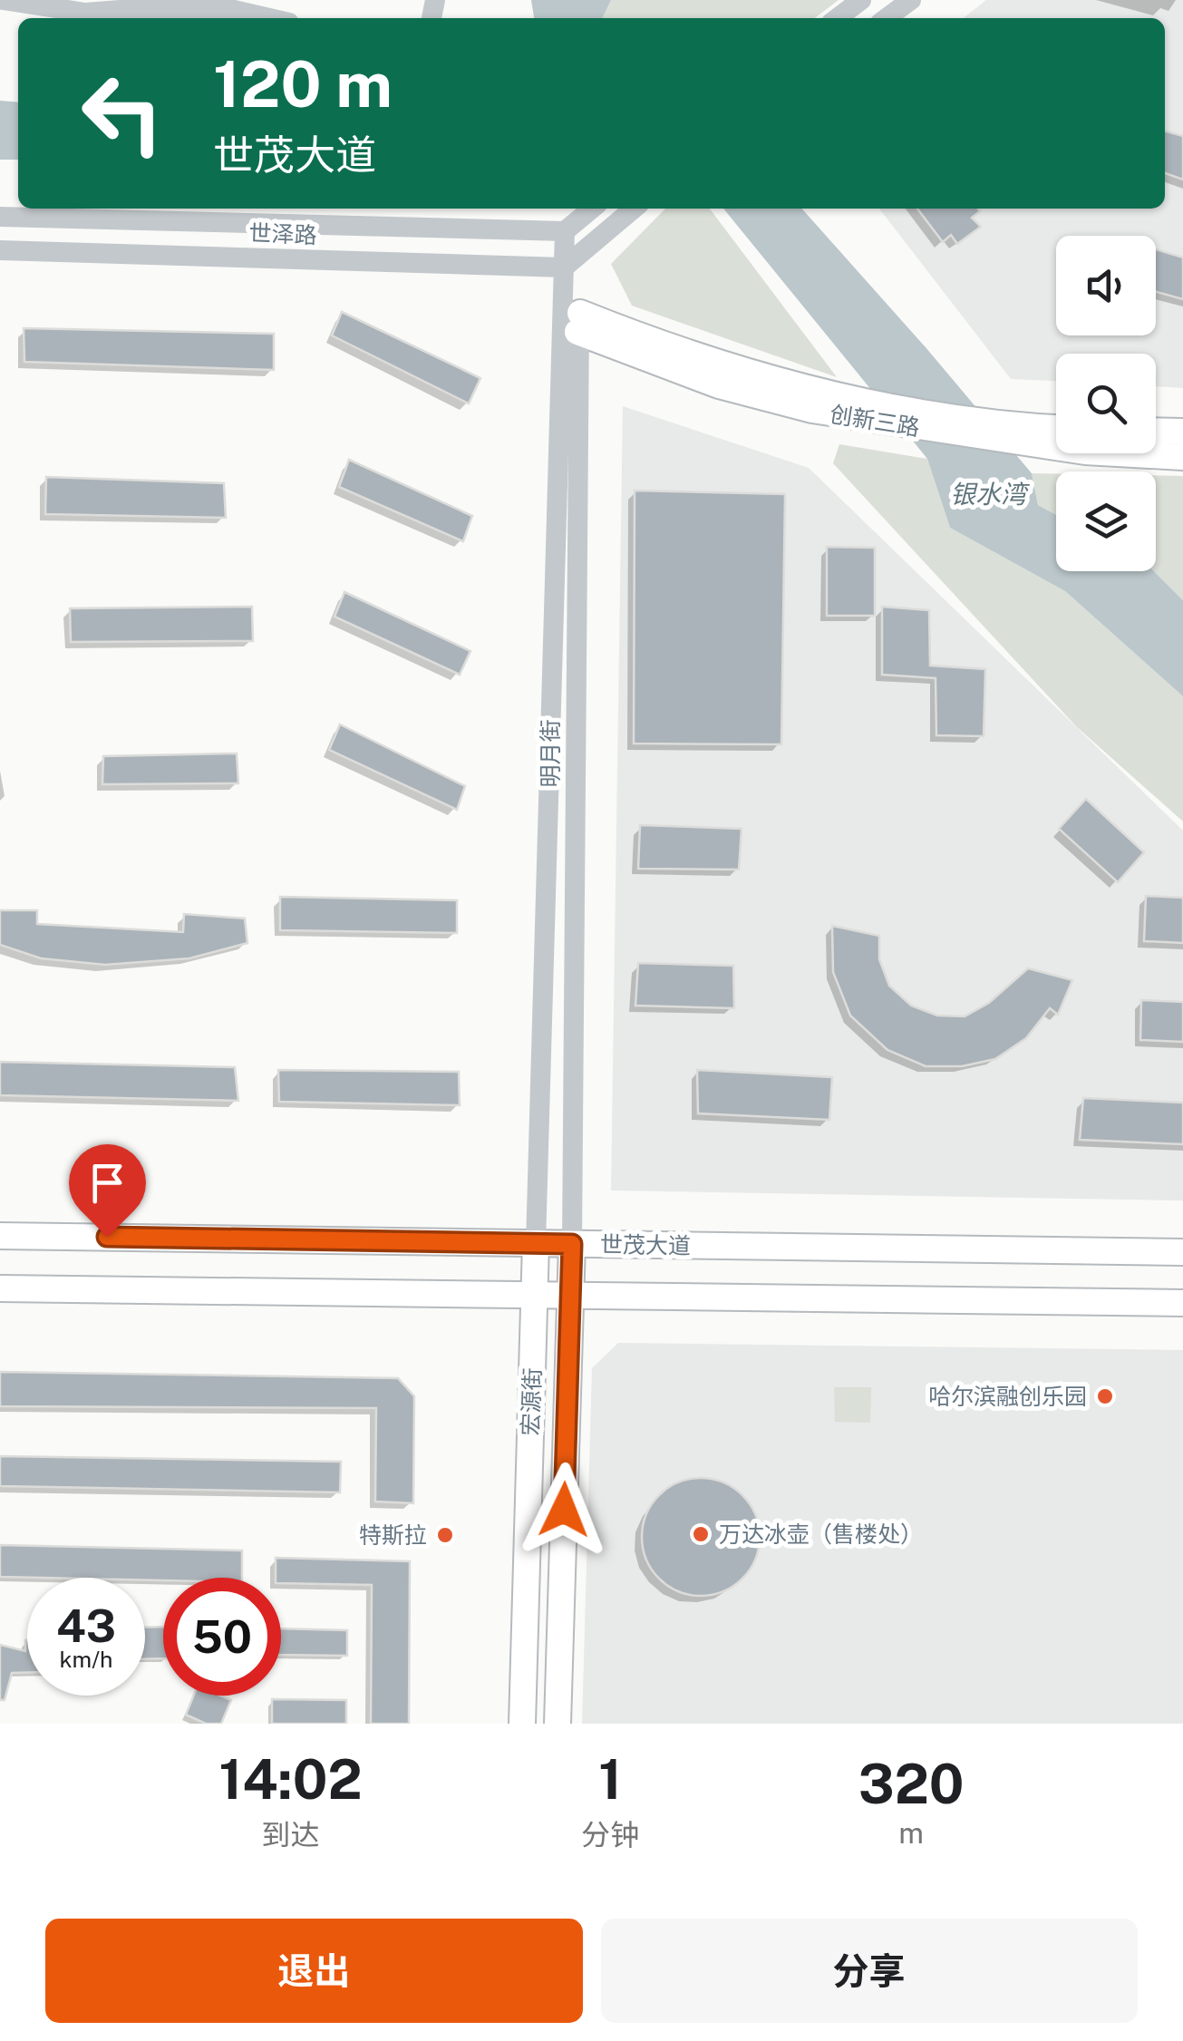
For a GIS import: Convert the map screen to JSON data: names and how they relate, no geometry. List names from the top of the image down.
{
  "streets": {
    "main road": ["创新三路", "世茂大道", "宏源街"],
    "street": ["世泽路", "明月街"]
  },
  "crossings": [
    ["世泽路", "明月街"],
    ["创新三路", "明月街"],
    ["明月街", "世茂大道"],
    ["明月街", "宏源街"],
    ["世茂大道", "宏源街"]
  ],
  "water": ["银水湾"],
  "places": ["哈尔滨融创乐园", "万达冰壶（售楼处）", "特斯拉"],
  "page": {
    "turn": ["120 m", "世茂大道"],
    "speed": "43 km/h",
    "limit": "50",
    "eta": [
      "14:02",
      "到达",
      "1",
      "分钟",
      "320",
      "m"
    ],
    "buttons": ["退出", "分享"]
  }
}
